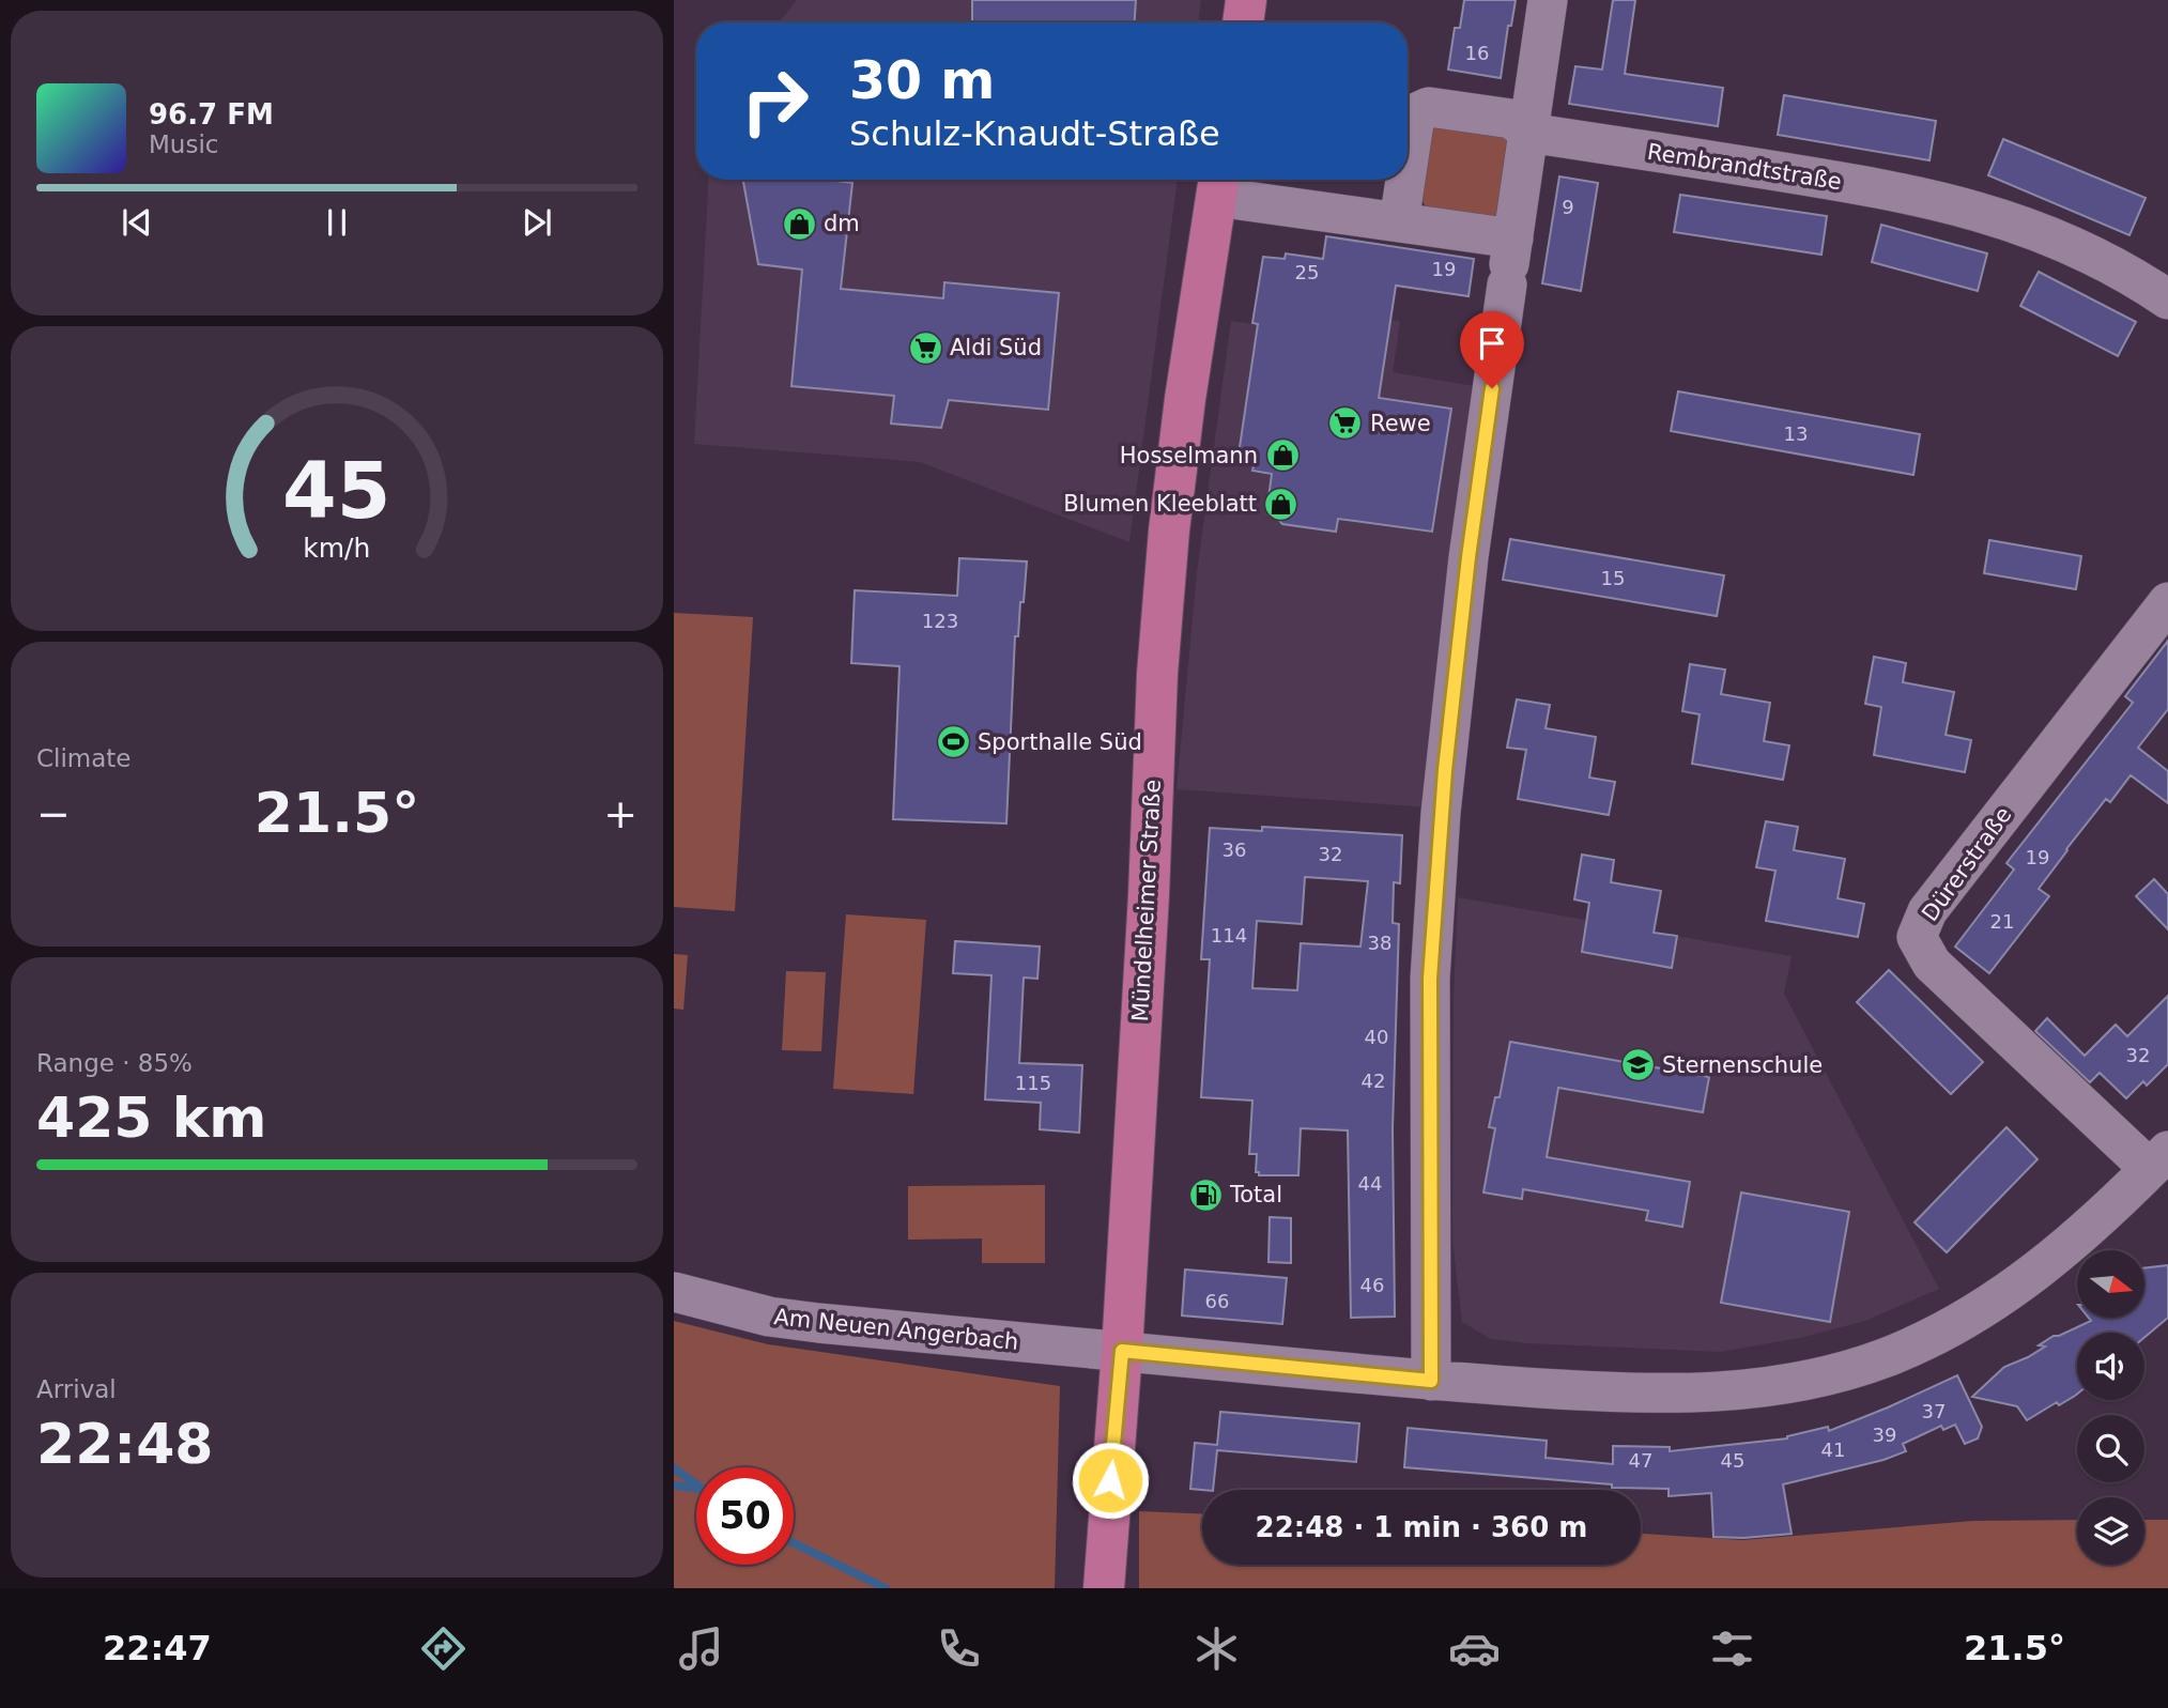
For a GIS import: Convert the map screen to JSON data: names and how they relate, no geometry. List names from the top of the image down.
{
  "streets": {
    "main road": ["Mündelheimer Straße"],
    "street": ["Rembrandtstraße", "Dürerstraße", "Am Neuen Angerbach"]
  },
  "crossings": [
    ["Dürerstraße", "Am Neuen Angerbach"],
    ["Mündelheimer Straße", "Am Neuen Angerbach"]
  ],
  "places": {
    "shop": ["dm", "Hosselmann", "Blumen Kleeblatt"],
    "supermarket": ["Aldi Süd", "Rewe"],
    "sports": ["Sporthalle Süd"],
    "school or university": ["Sternenschule"],
    "fuel station": ["Total"]
  },
  "house_numbers": [
    "16",
    "9",
    "19",
    "25",
    "13",
    "15",
    "123",
    "36",
    "32",
    "19",
    "21",
    "114",
    "38",
    "40",
    "32",
    "42",
    "115",
    "44",
    "46",
    "66",
    "37",
    "39",
    "41",
    "47",
    "45"
  ],
  "north": "right",
  "page": {
    "turn": ["30 m", "Schulz-Knaudt-Straße"],
    "song": ["96.7 FM", "Music"],
    "tile": [
      "Climate",
      ["Range · 85%", "425 km"],
      ["Arrival", "22:48"]
    ],
    "heat": ["−", "21.5°", "+"],
    "limit": "50",
    "trip": "22:48 · 1 min · 360 m",
    "tabs": ["22:47", "21.5°"],
    "gauge": ["45", "km/h"]
  }
}
